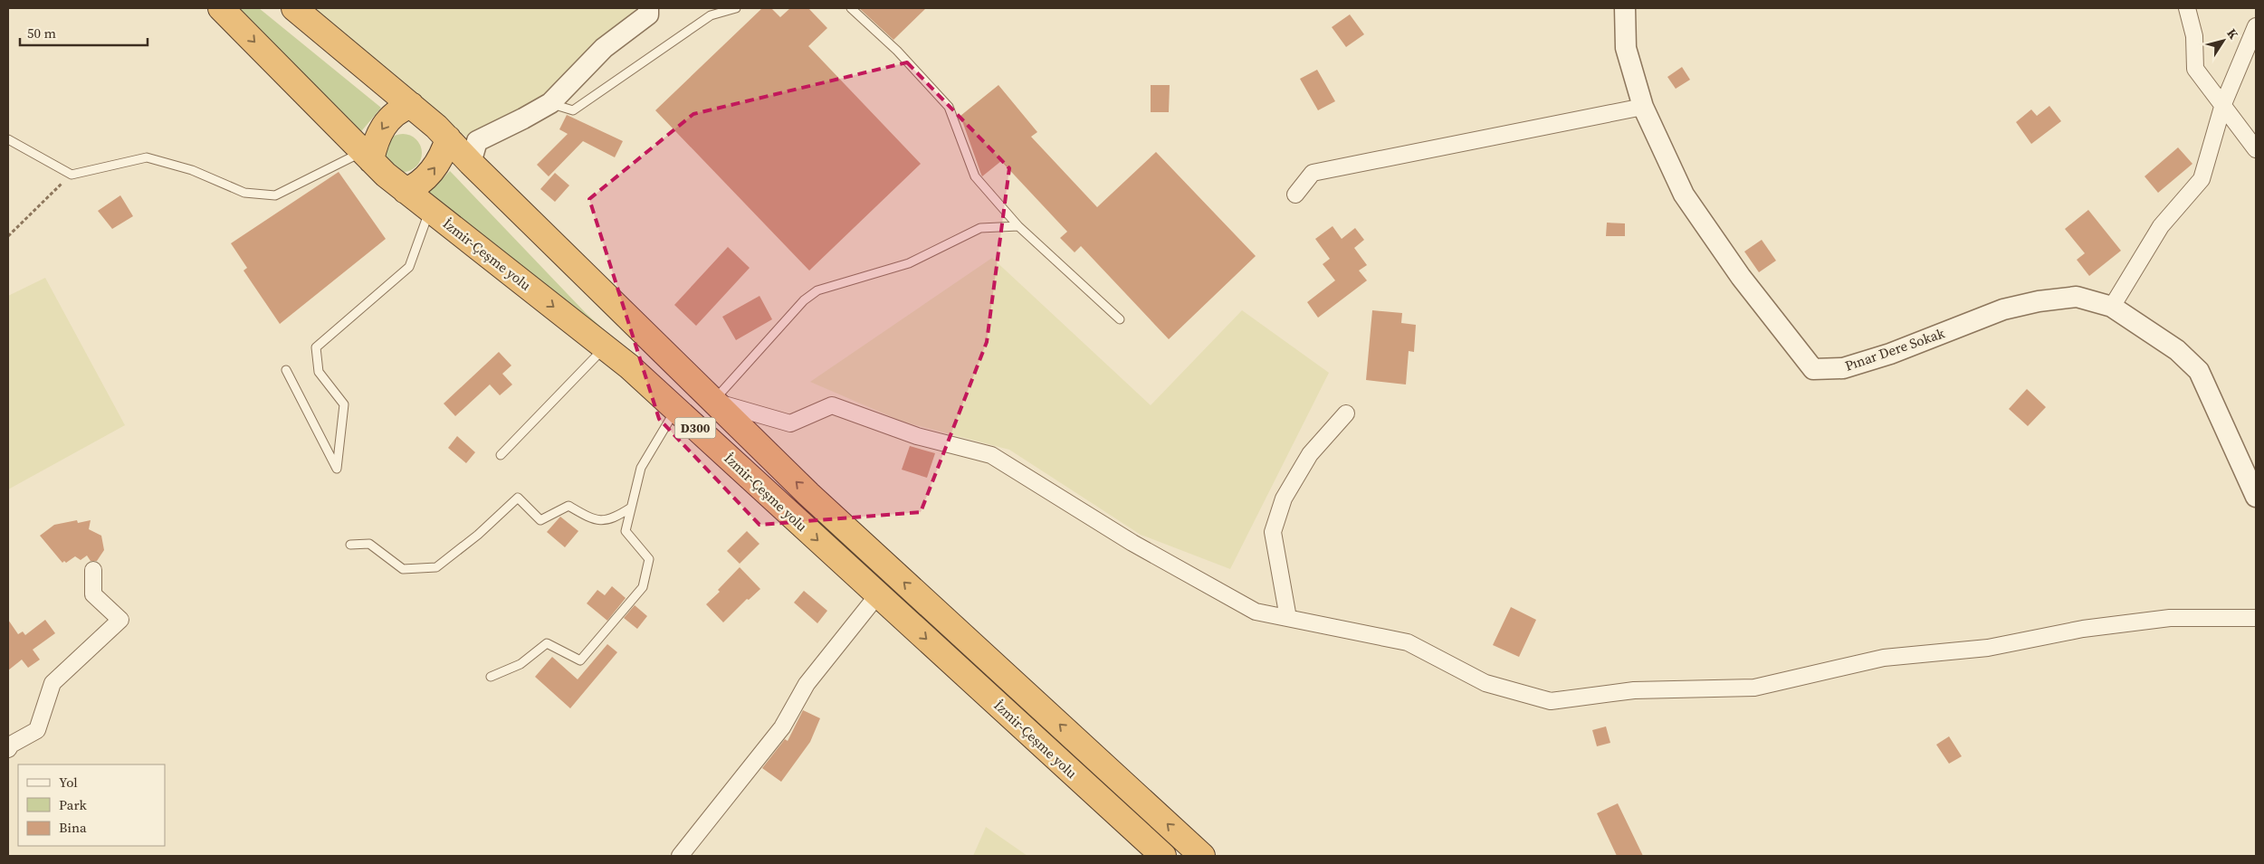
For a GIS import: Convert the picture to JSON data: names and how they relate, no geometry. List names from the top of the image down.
{
  "streets": {
    "highway": ["İzmir-Çeşme yolu", "D300"],
    "street": ["Pınar Dere Sokak"]
  },
  "legend": ["Yol", "Park", "Bina"],
  "scale_bar": "50 m",
  "north": "top right"
}
